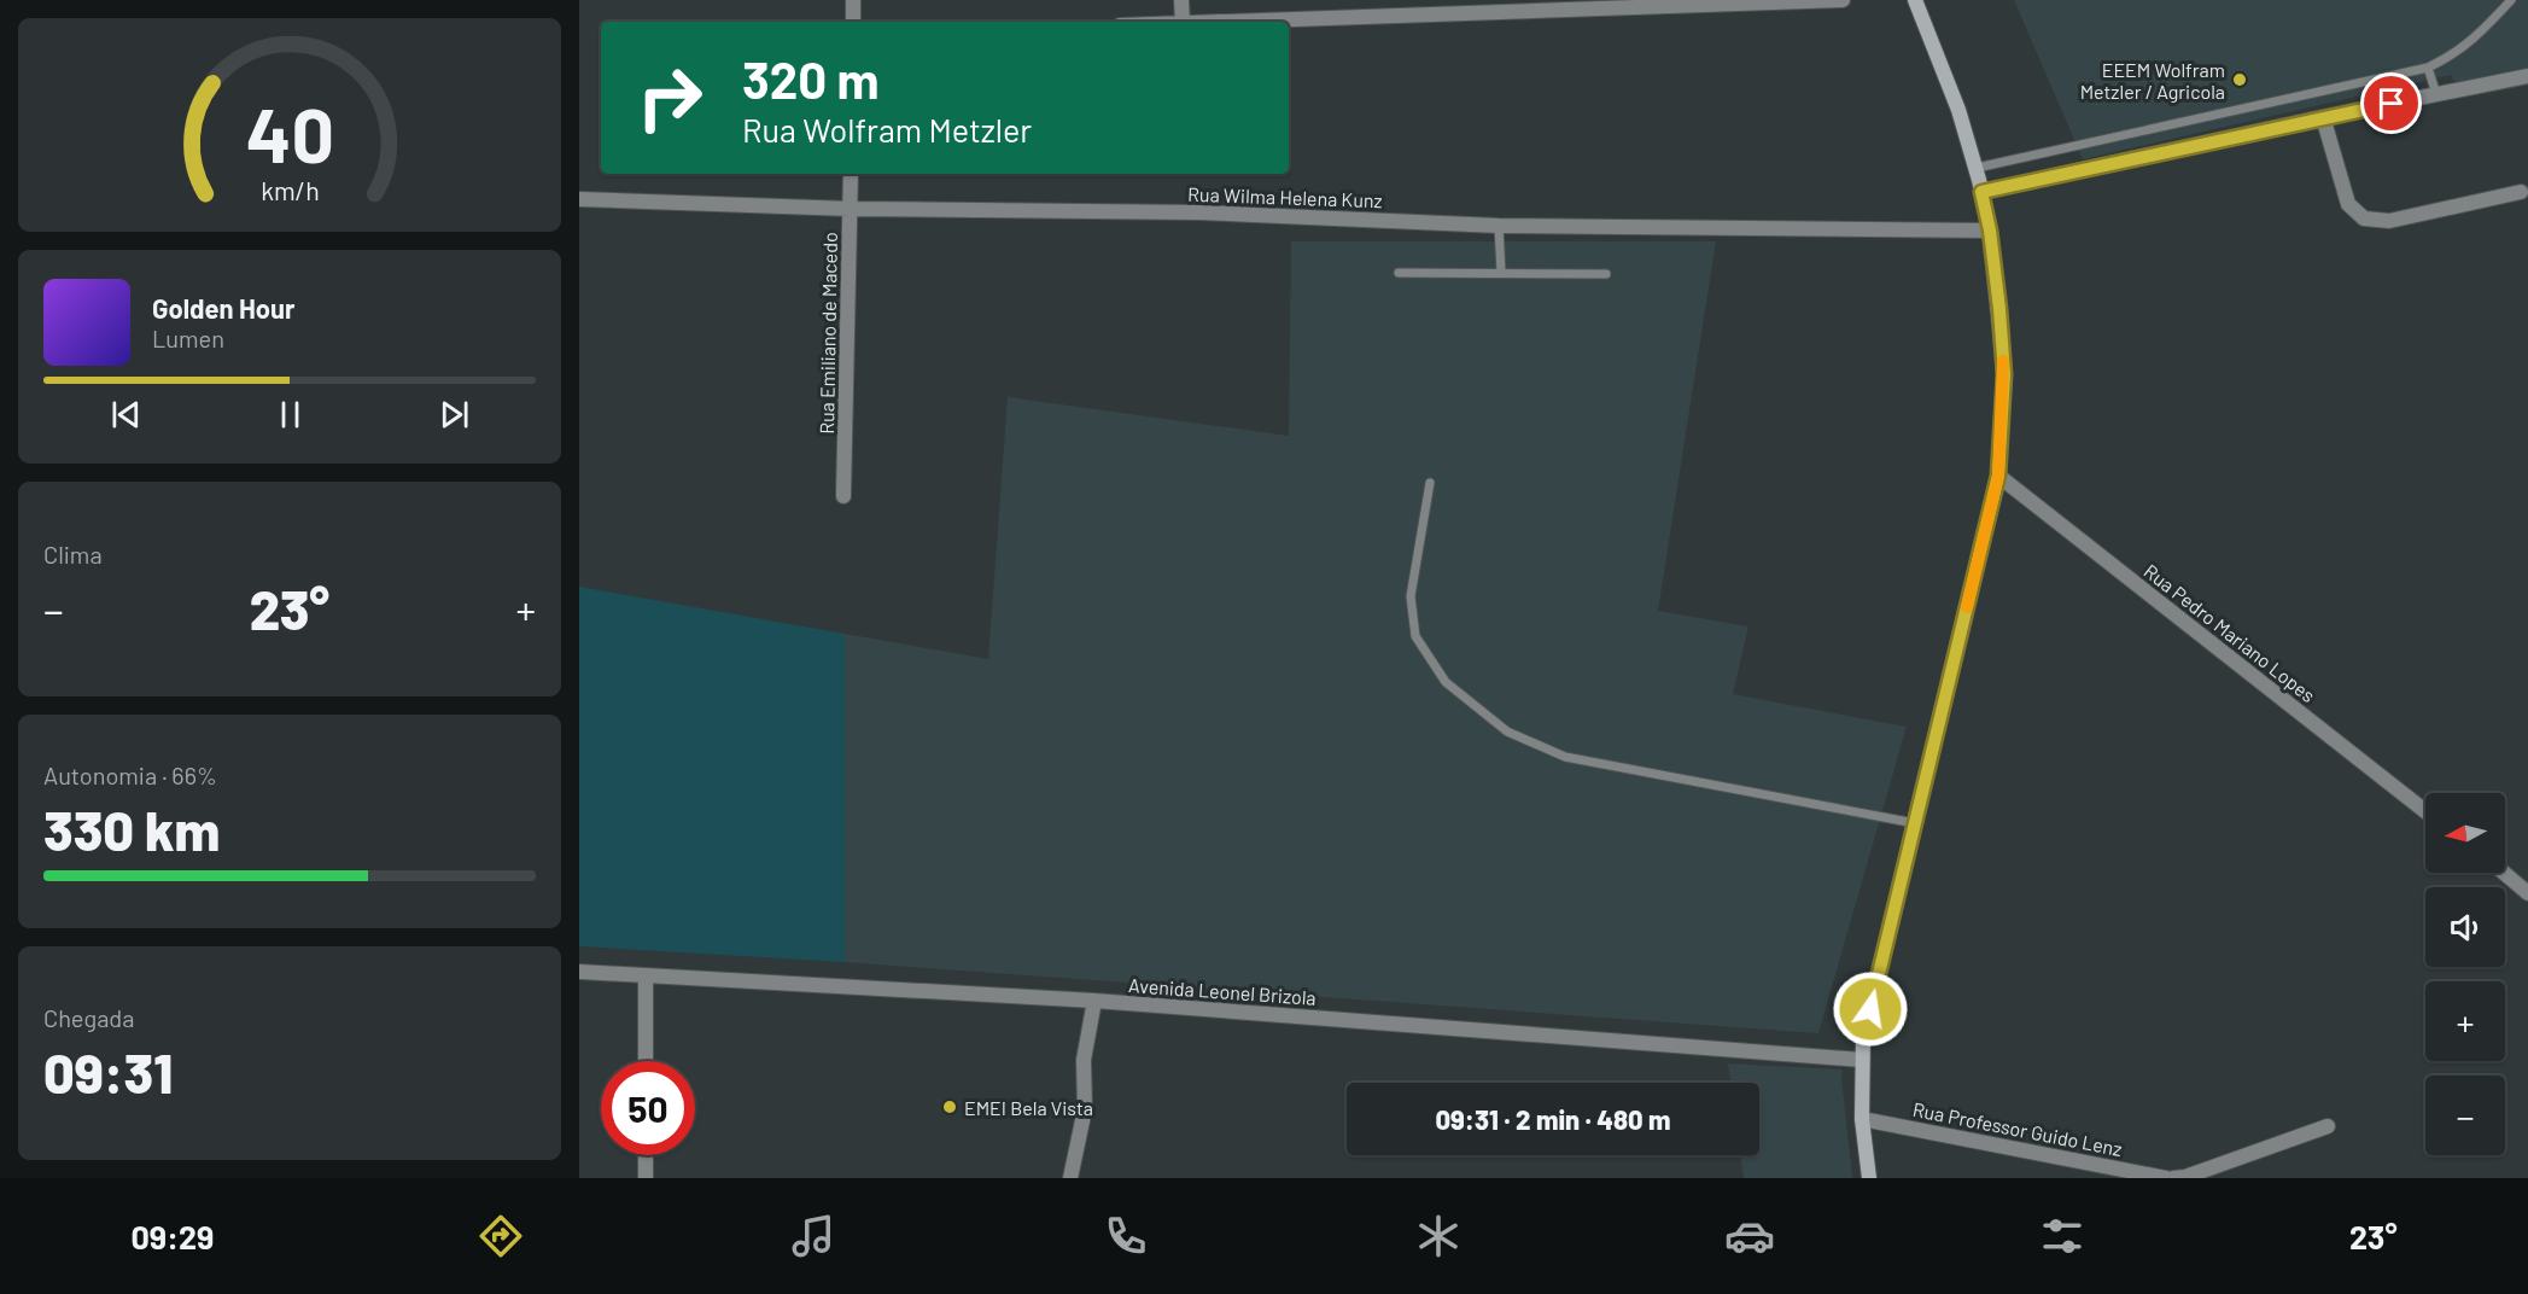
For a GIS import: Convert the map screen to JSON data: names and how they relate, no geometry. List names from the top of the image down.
{
  "streets": {
    "street": [
      "Rua Wilma Helena Kunz",
      "Rua Emiliano de Macedo",
      "Rua Pedro Mariano Lopes",
      "Avenida Leonel Brizola",
      "Rua Professor Guido Lenz"
    ]
  },
  "crossings": [
    ["Rua Wilma Helena Kunz", "Rua Emiliano de Macedo"]
  ],
  "places": ["EEEM Wolfram Metzler / Agricola", "EMEI Bela Vista"],
  "north": "left",
  "page": {
    "turn": ["320 m", "Rua Wolfram Metzler"],
    "song": ["Golden Hour", "Lumen"],
    "tile": [
      "Clima",
      ["Autonomia · 66%", "330 km"],
      ["Chegada", "09:31"]
    ],
    "heat": ["−", "23°", "+"],
    "map_buttons": ["+", "−"],
    "limit": "50",
    "trip": "09:31 · 2 min · 480 m",
    "tabs": ["09:29", "23°"],
    "gauge": ["40", "km/h"]
  }
}
